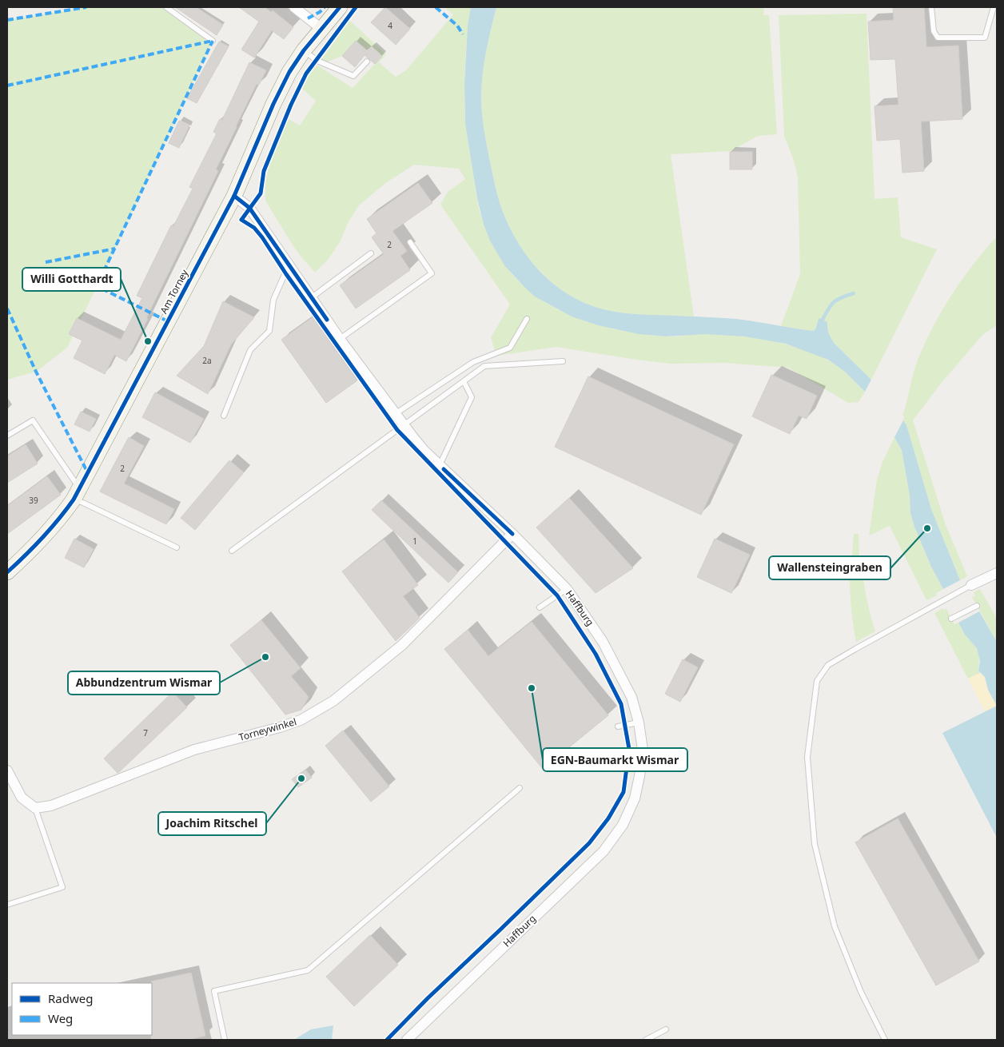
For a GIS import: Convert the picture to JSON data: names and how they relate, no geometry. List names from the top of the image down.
{
  "streets": {
    "street": ["Am Torney", "Haffburg", "Torneywinkel"]
  },
  "crossings": [
    ["Am Torney", "Haffburg"],
    ["Haffburg", "Torneywinkel"]
  ],
  "places": [
    "Willi Gotthardt",
    "Wallensteingraben",
    "Abbundzentrum Wismar",
    "EGN-Baumarkt Wismar",
    "Joachim Ritschel"
  ],
  "house_numbers": [
    "4",
    "2",
    "2a",
    "2",
    "39",
    "1",
    "7"
  ],
  "legend": ["Radweg", "Weg"]
}
